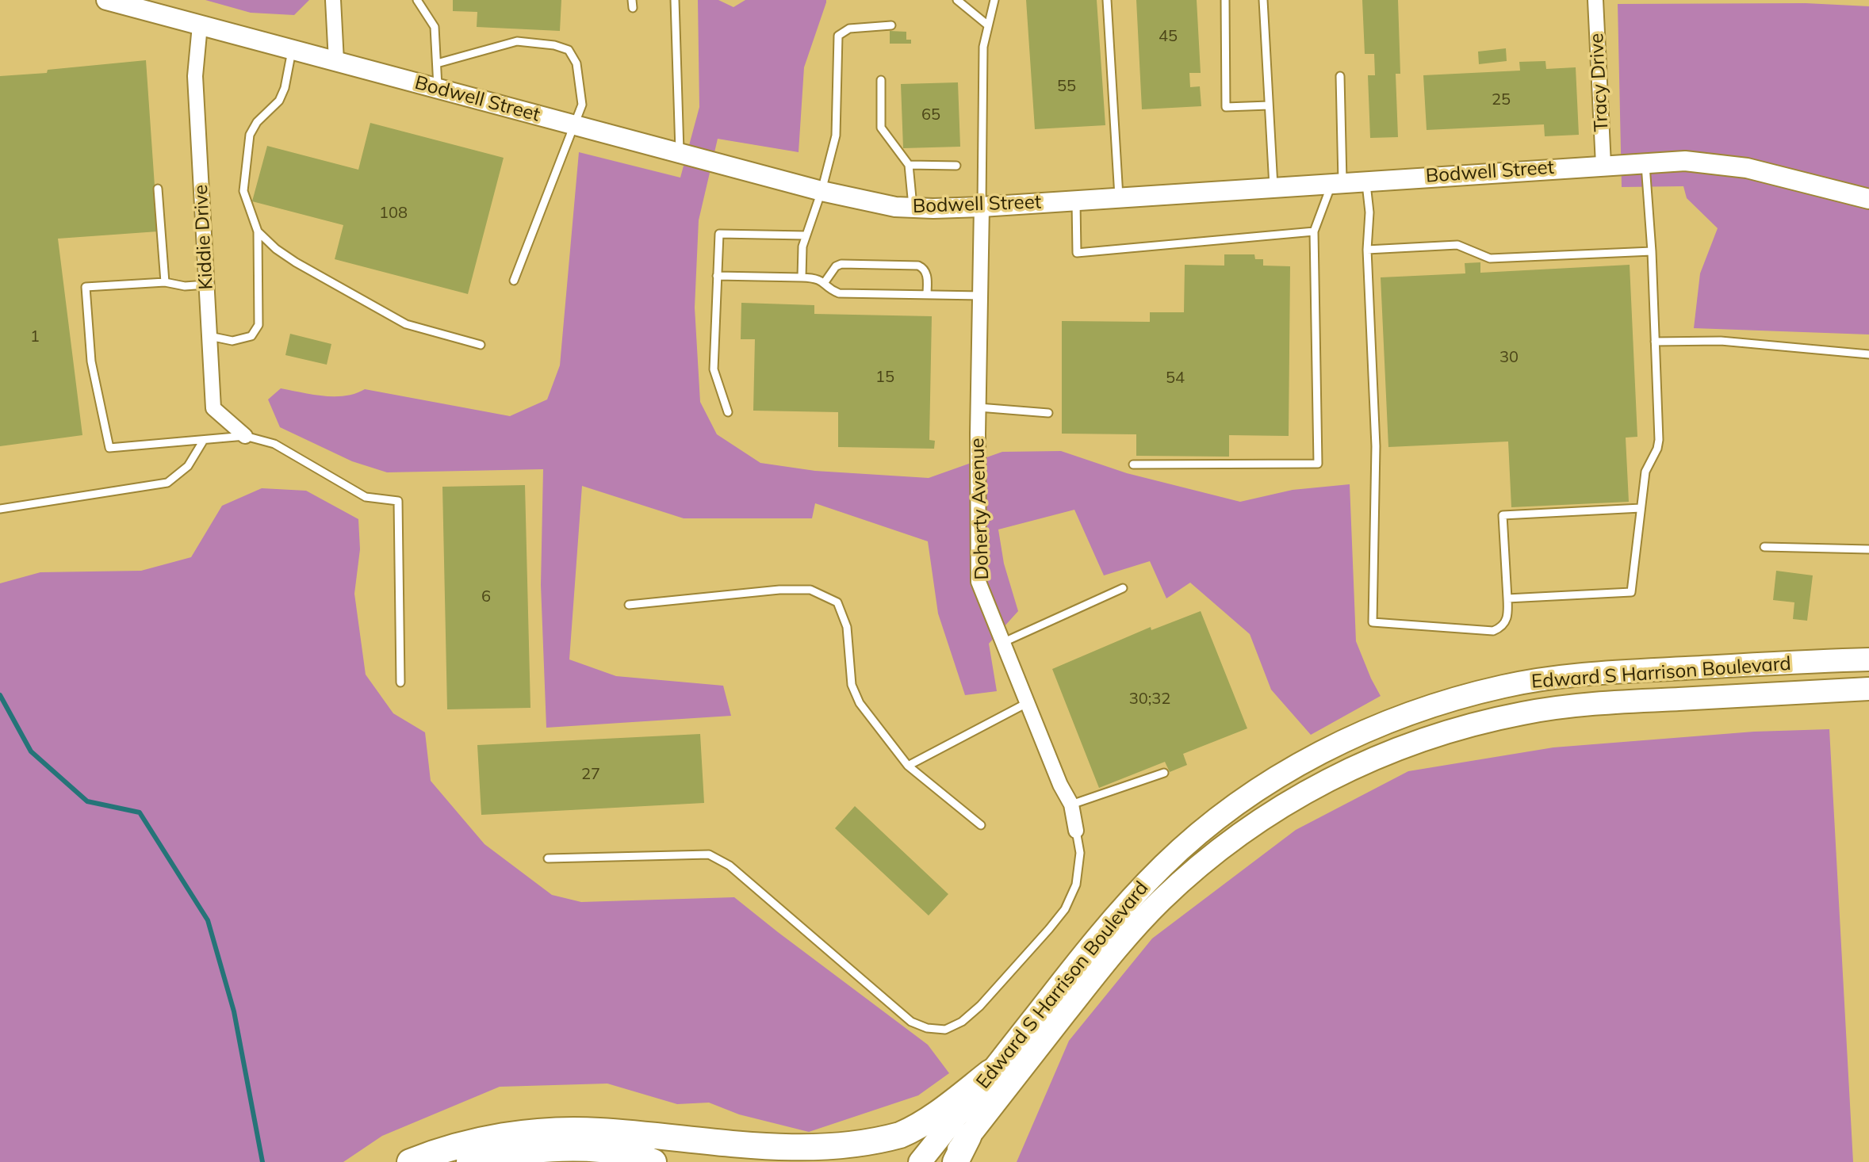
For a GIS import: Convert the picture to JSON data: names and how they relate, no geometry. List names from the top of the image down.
{
  "streets": {
    "main road": ["Edward S Harrison Boulevard"],
    "street": [
      "Tracy Drive",
      "Bodwell Street",
      "Kiddie Drive",
      "Doherty Avenue"
    ]
  },
  "crossings": [
    ["Tracy Drive", "Bodwell Street"],
    ["Bodwell Street", "Kiddie Drive"],
    ["Bodwell Street", "Doherty Avenue"]
  ],
  "house_numbers": [
    "45",
    "55",
    "25",
    "65",
    "108",
    "1",
    "30",
    "15",
    "54",
    "6",
    "30;32",
    "27"
  ]
}
